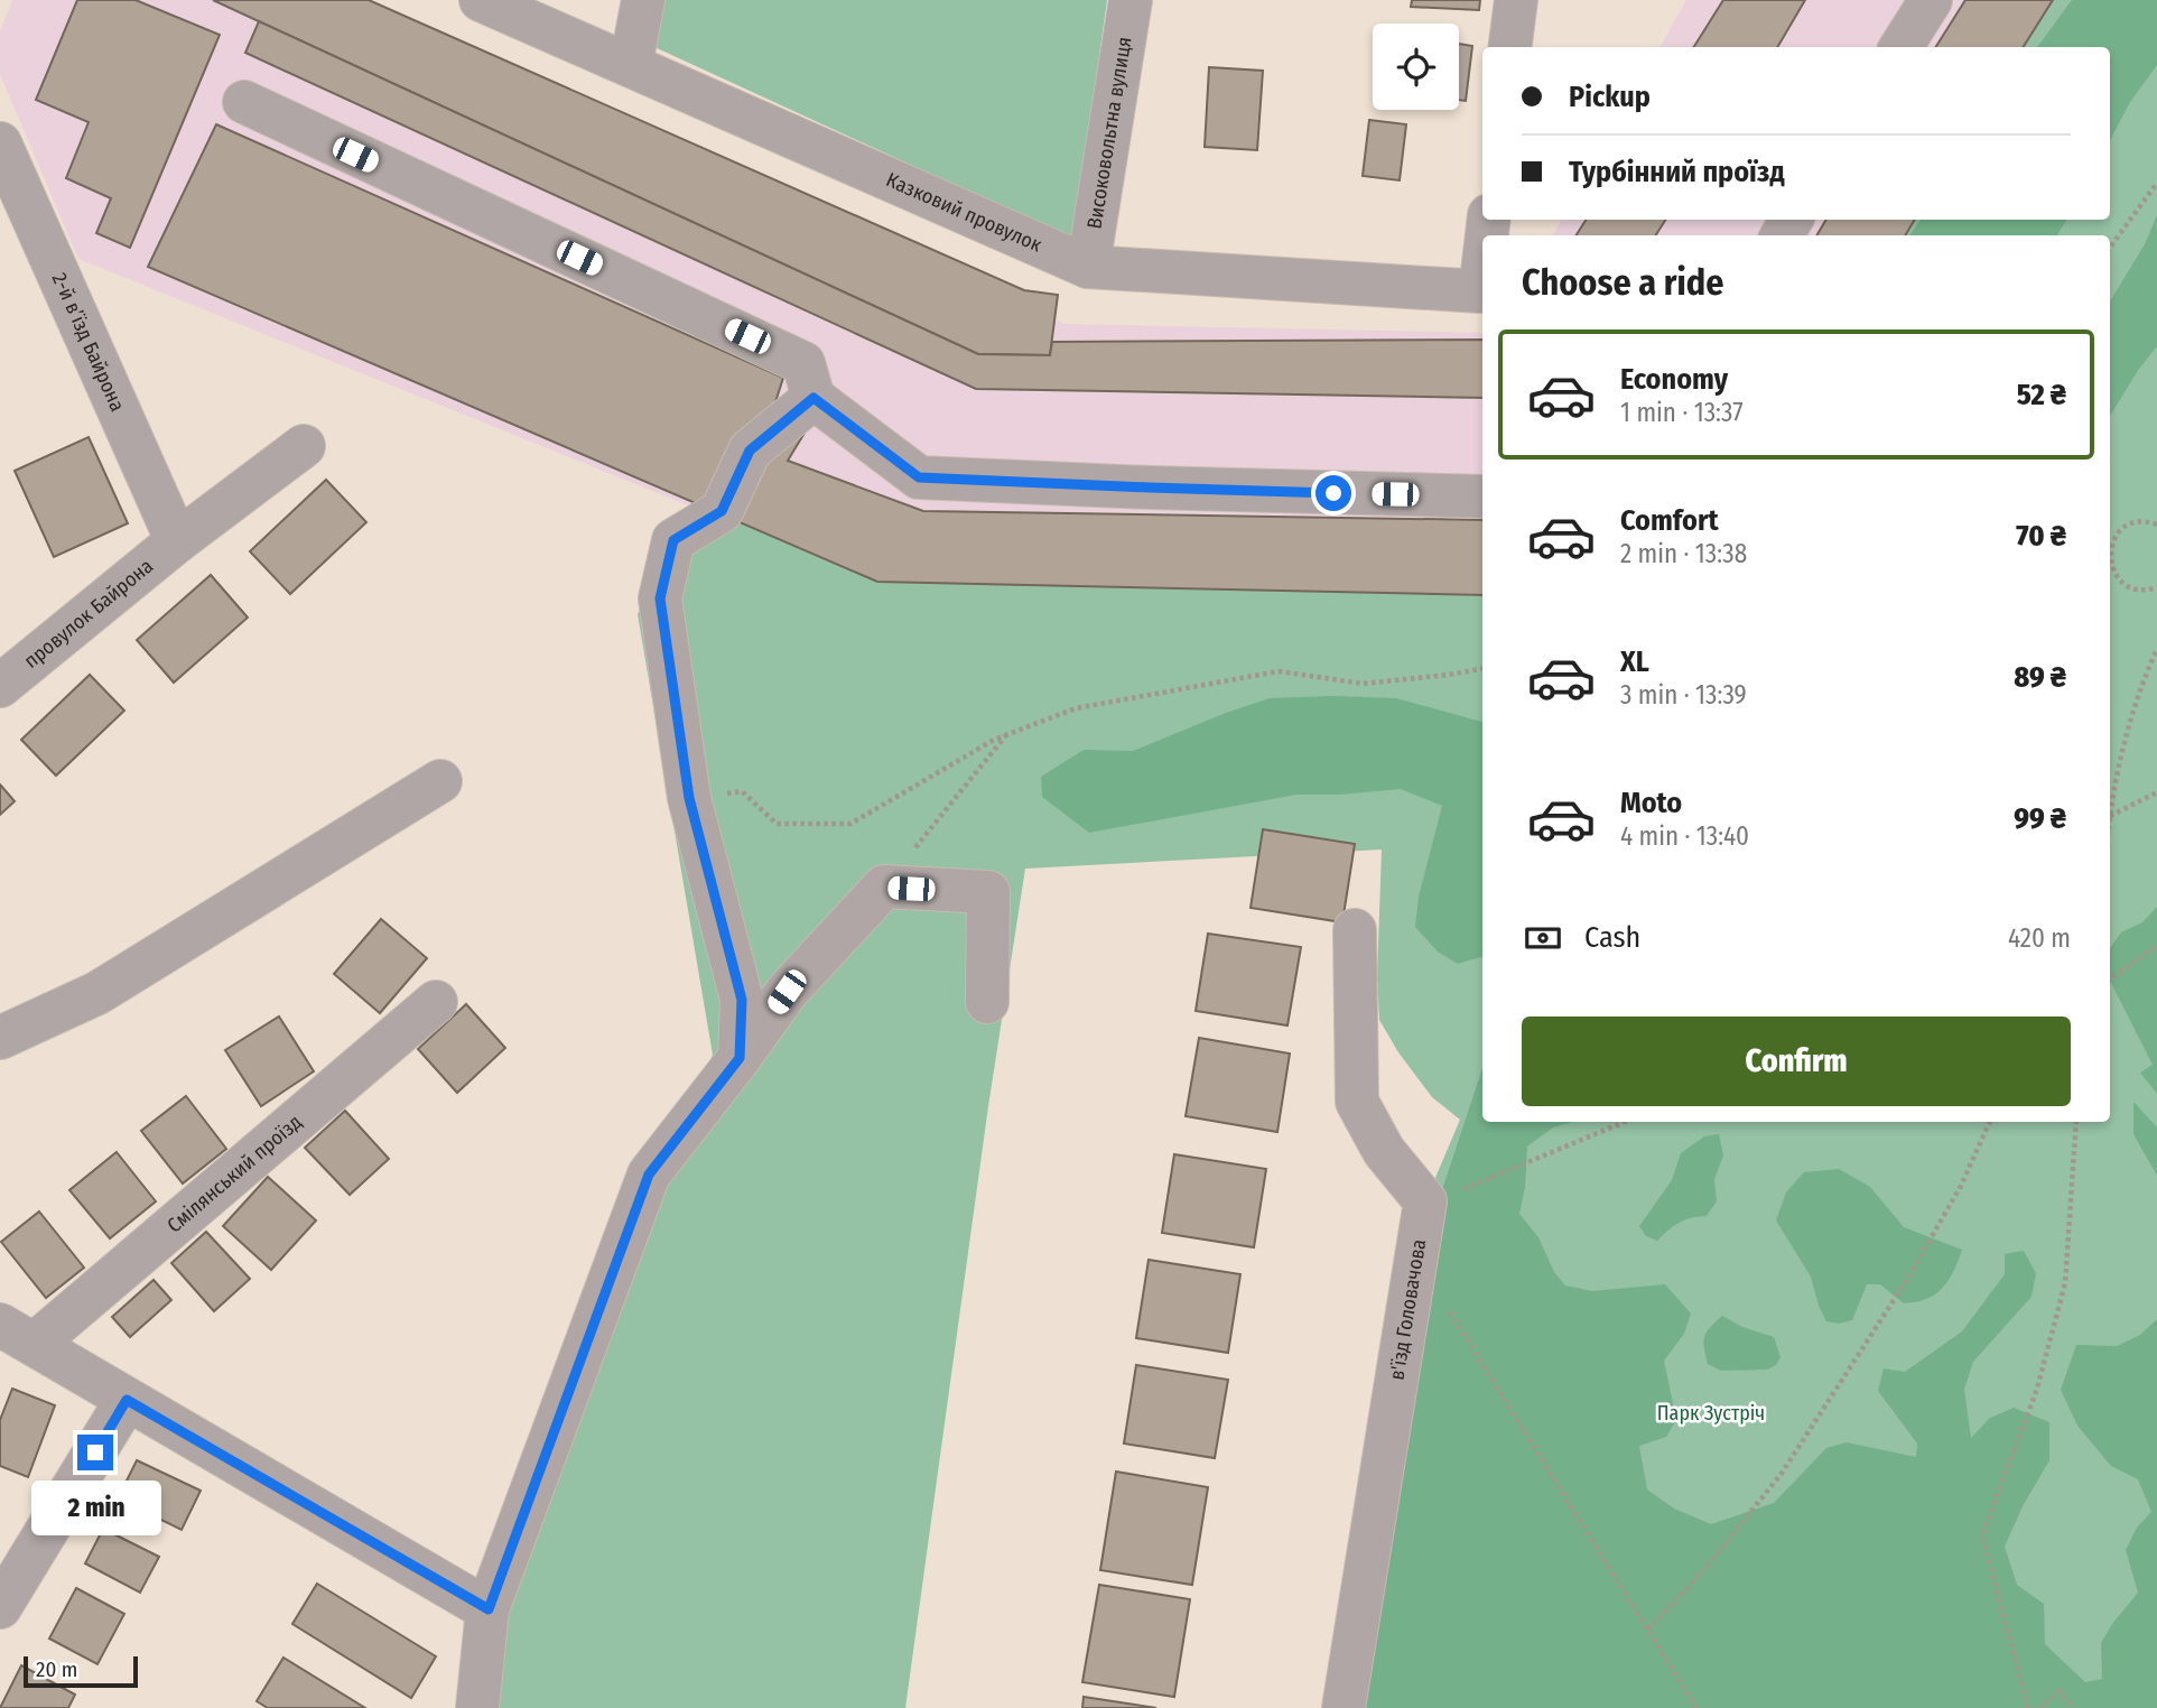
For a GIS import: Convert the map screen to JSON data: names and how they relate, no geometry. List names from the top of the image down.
{
  "streets": {
    "street": [
      "Високовольтна вулиця",
      "Казковий провулок",
      "2-й в’їзд Байрона",
      "провулок Байрона",
      "Смілянський проїзд",
      "в'їзд Головачова"
    ]
  },
  "crossings": [
    ["Високовольтна вулиця", "Казковий провулок"],
    ["2-й в’їзд Байрона", "провулок Байрона"]
  ],
  "parks": ["Парк Зустріч"],
  "scale_bar": "20 m",
  "page": {
    "banner": ["Pickup", "Турбінний проїзд"],
    "heading": "Choose a ride",
    "list": [
      {
        "name": "Economy",
        "note": "1 min · 13:37",
        "value": "52 ₴"
      },
      {
        "name": "Comfort",
        "note": "2 min · 13:38",
        "value": "70 ₴"
      },
      {
        "name": "XL",
        "note": "3 min · 13:39",
        "value": "89 ₴"
      },
      {
        "name": "Moto",
        "note": "4 min · 13:40",
        "value": "99 ₴"
      }
    ],
    "pay": ["Cash", "420 m"],
    "buttons": "Confirm",
    "bubble": "2 min",
    "scale": "20 m"
  }
}
